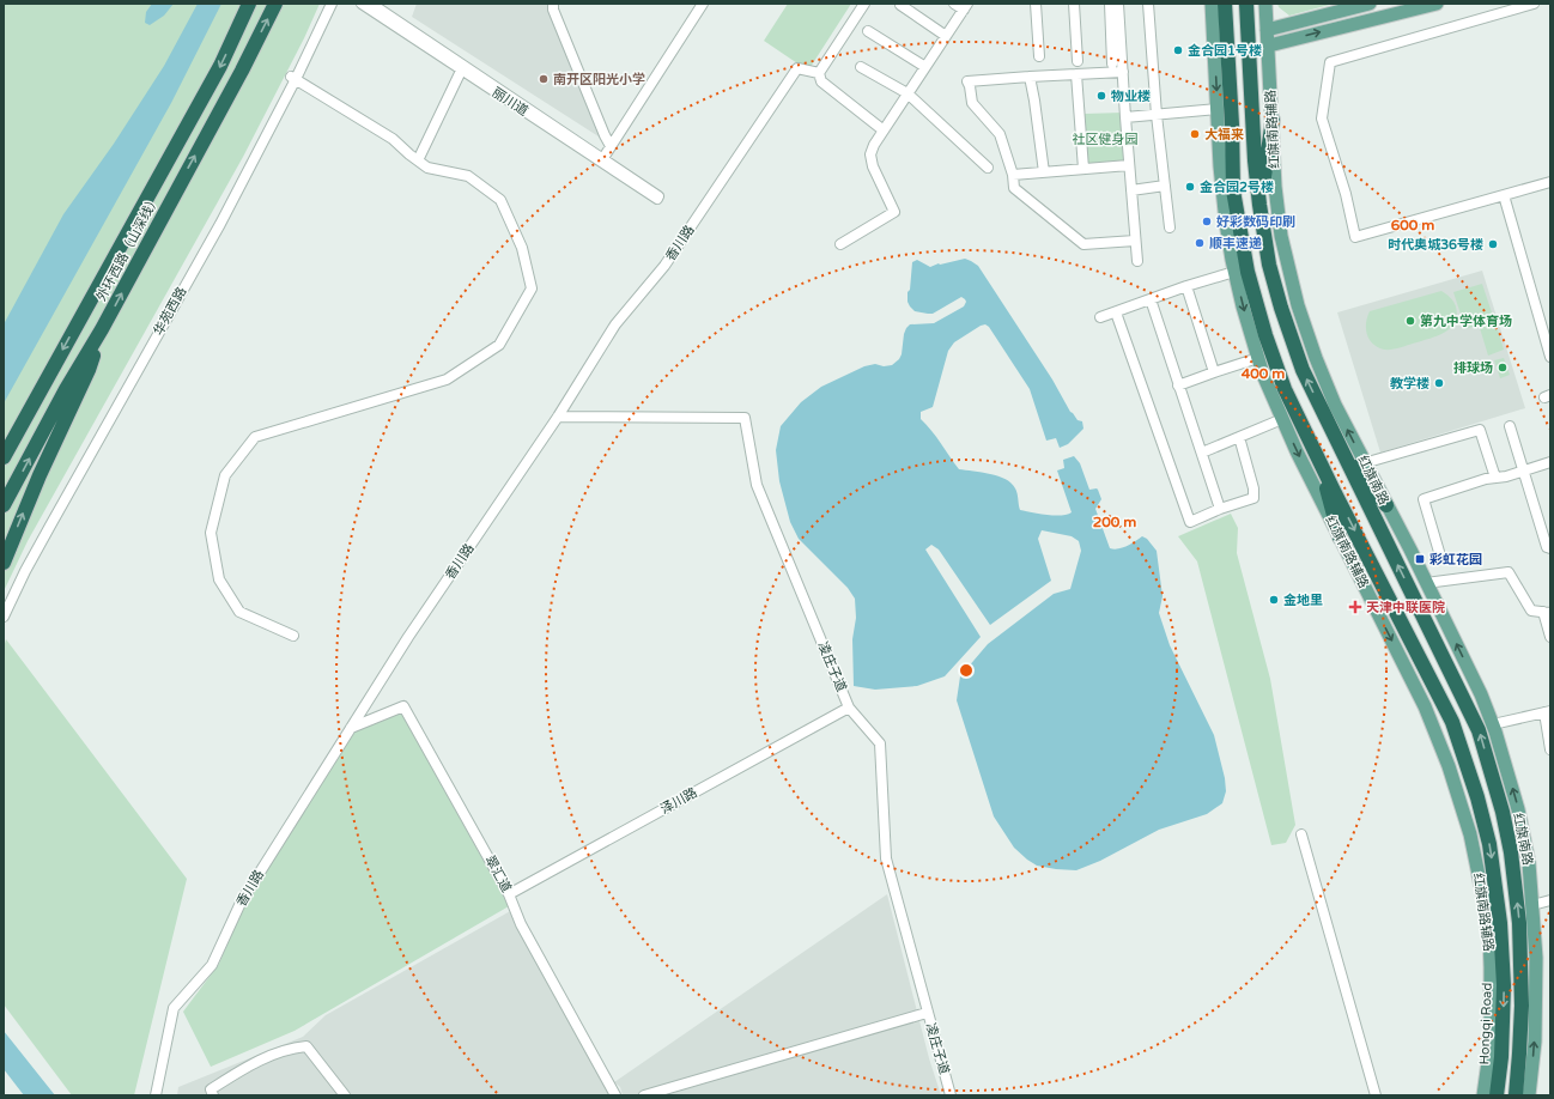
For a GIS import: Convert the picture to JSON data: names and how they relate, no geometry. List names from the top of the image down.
{
  "streets": {
    "highway": ["外环西路（山深线）", "红旗南路", "Hongqi Road"],
    "main road": ["红旗南路辅路"],
    "street": [
      "丽川道",
      "香川路",
      "华苑西路",
      "凌庄子道",
      "泽川路",
      "翠汇道"
    ]
  },
  "crossings": [
    ["香川路", "凌庄子道"],
    ["香川路", "翠汇道"],
    ["凌庄子道", "泽川路"],
    ["泽川路", "翠汇道"]
  ],
  "one_way": ["Hongqi Road"],
  "parks": ["社区健身园"],
  "places": {
    "other": [
      "金合园1号楼",
      "南开区阳光小学",
      "物业楼",
      "大福来",
      "金合园2号楼",
      "好彩数码印刷",
      "顺丰速递",
      "时代奥城36号楼",
      "第九中学体育场",
      "排球场",
      "教学楼",
      "金地里"
    ],
    "transit": ["彩虹花园"],
    "health": ["天津中联医院"]
  },
  "rings": ["600 m", "400 m", "200 m"]
}
